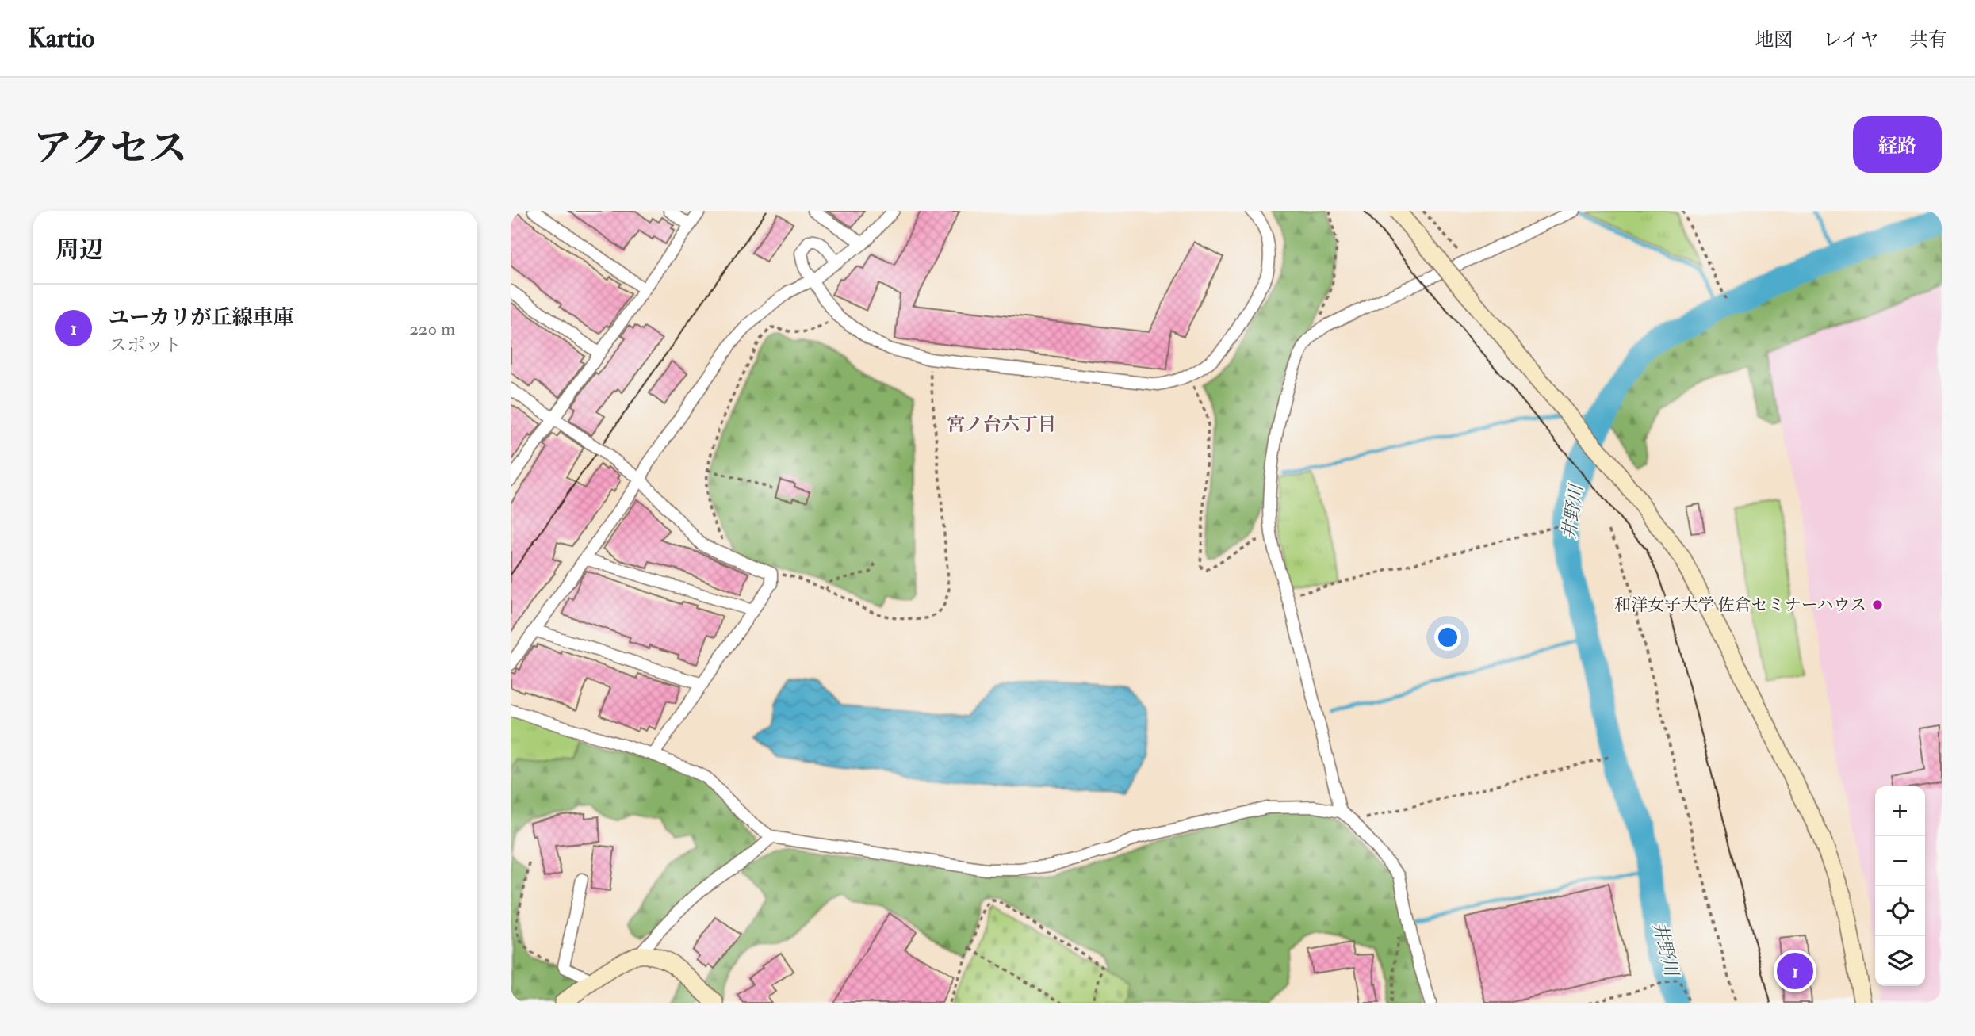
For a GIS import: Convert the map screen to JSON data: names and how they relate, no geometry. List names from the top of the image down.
{
  "districts": ["宮ノ台六丁目"],
  "water": ["井野川"],
  "places": ["和洋女子大学 佐倉セミナーハウス"],
  "page": {
    "header": "Kartio",
    "nav": ["地図", "レイヤ", "共有"],
    "buttons": "経路",
    "title": "アクセス",
    "heading": "周辺",
    "list": [
      {
        "mark": "1",
        "name": "ユーカリが丘線車庫",
        "note": "スポット",
        "value": "220 m"
      }
    ],
    "map_buttons": ["+", "−"],
    "pins": "1"
  }
}
